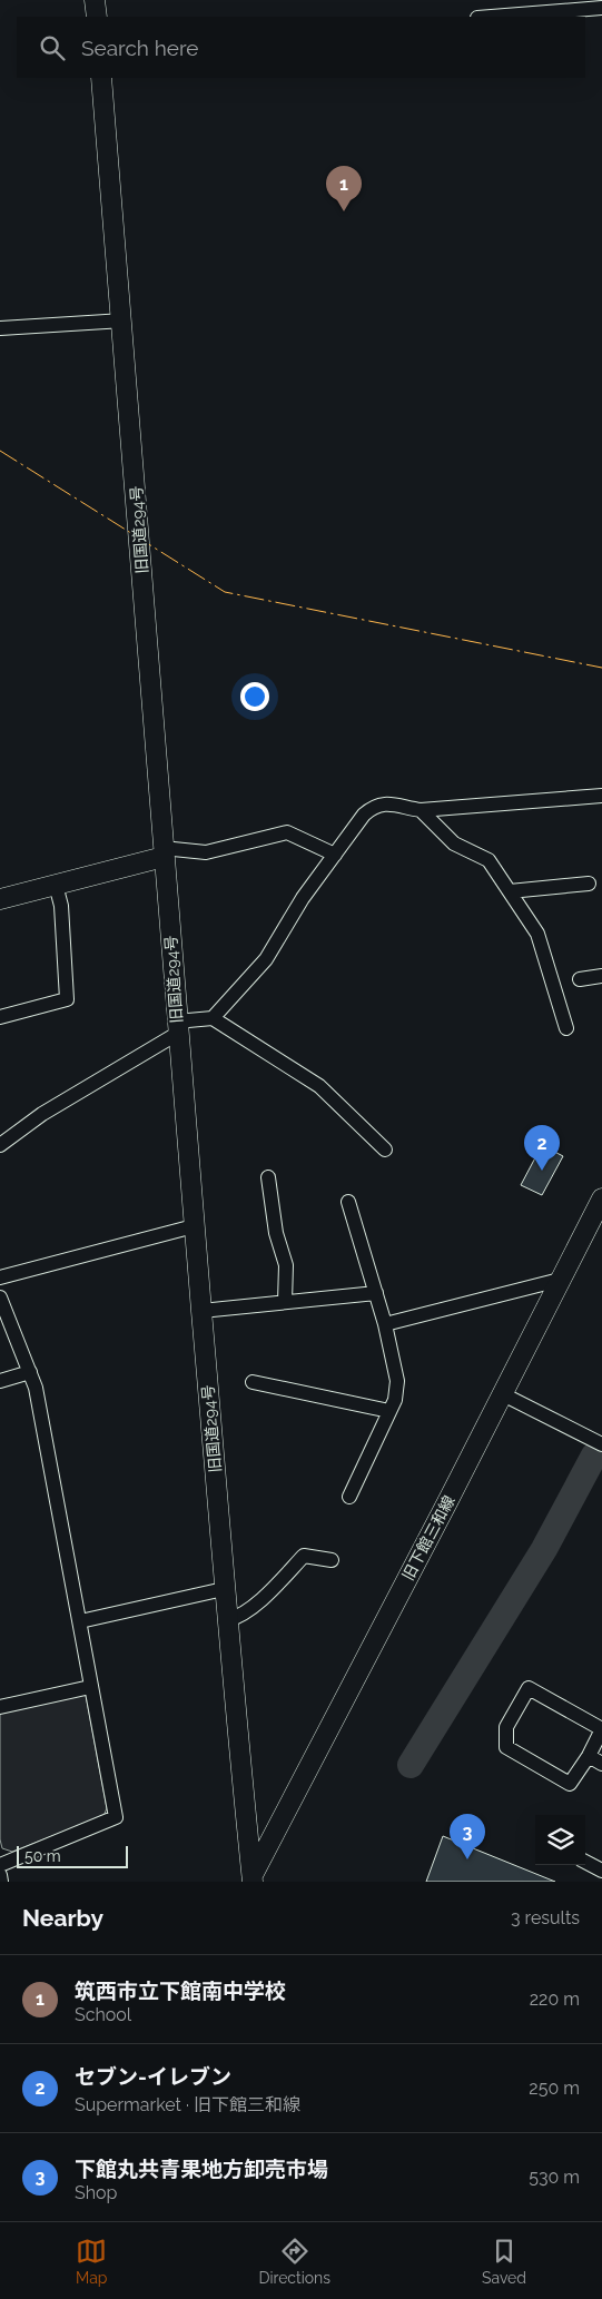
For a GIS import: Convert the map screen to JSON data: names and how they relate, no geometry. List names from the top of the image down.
{
  "streets": {
    "street": ["旧国道294号", "旧下館三和線"]
  },
  "crossings": [
    ["旧国道294号", "旧下館三和線"]
  ],
  "scale_bar": "50 m",
  "page": {
    "search": "Search here",
    "pins": ["1", "2", "3"],
    "scale": "50 m",
    "heading": ["Nearby", "3 results"],
    "list": [
      {
        "mark": "1",
        "name": "筑西市立下館南中学校",
        "note": "School",
        "value": "220 m"
      },
      {
        "mark": "2",
        "name": "セブン-イレブン",
        "note": "Supermarket · 旧下館三和線",
        "value": "250 m"
      },
      {
        "mark": "3",
        "name": "下館丸共青果地方卸売市場",
        "note": "Shop",
        "value": "530 m"
      }
    ],
    "nav": ["Map", "Directions", "Saved"]
  }
}
